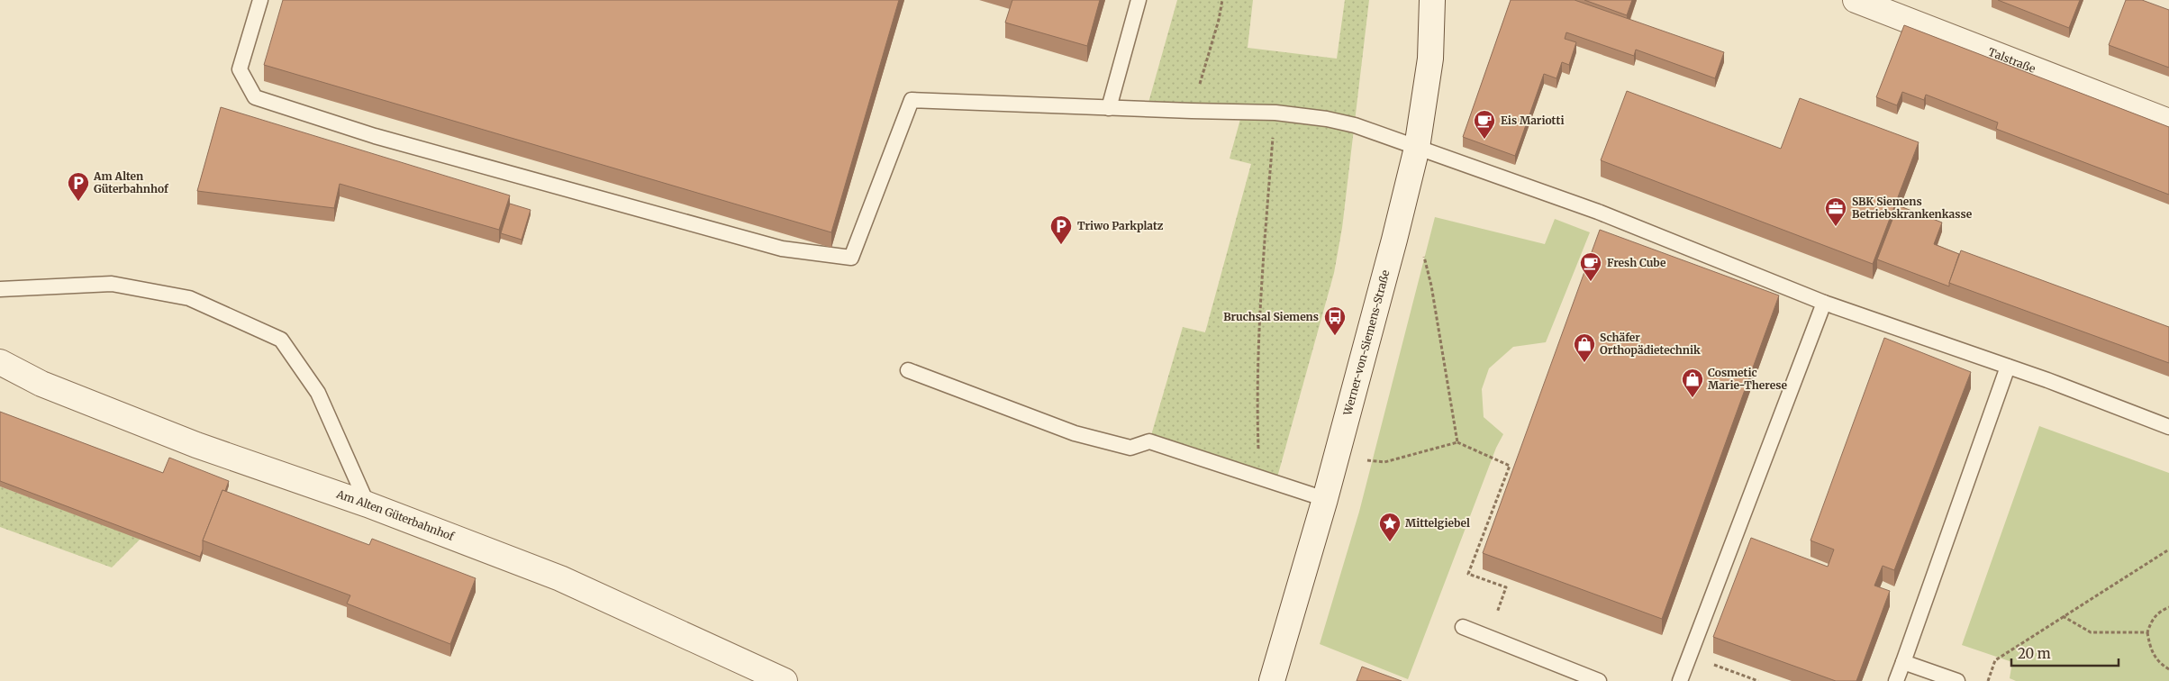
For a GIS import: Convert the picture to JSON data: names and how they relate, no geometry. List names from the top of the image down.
{
  "streets": {
    "street": ["Talstraße", "Werner-von-Siemens-Straße", "Am Alten Güterbahnhof"]
  },
  "places": {
    "cafe": ["Eis Mariotti", "Fresh Cube"],
    "parking": ["Am Alten Güterbahnhof", "Triwo Parkplatz"],
    "office": ["SBK Siemens Betriebskrankenkasse"],
    "bus stop": ["Bruchsal Siemens"],
    "shop": ["Schäfer Orthopädietechnik", "Cosmetic Marie-Therese"],
    "place": ["Mittelgiebel"]
  },
  "scale_bar": "20 m"
}
